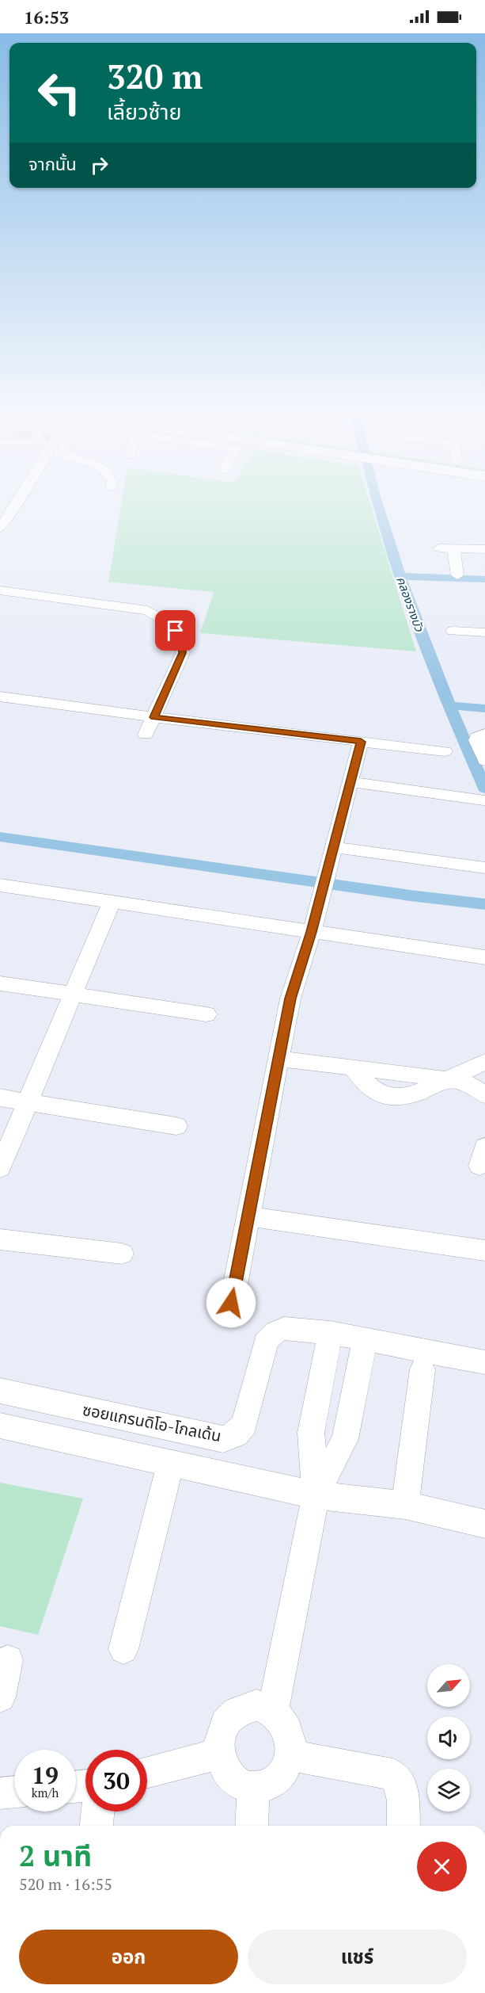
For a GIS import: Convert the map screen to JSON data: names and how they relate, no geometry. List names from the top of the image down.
{
  "streets": {
    "street": ["ซอยแกรนดิโอ-โกลเด้น"]
  },
  "water": ["คลองรางบัว"],
  "north": "top right",
  "page": {
    "status": "16:53",
    "turn": ["320 m", "เลี้ยวซ้าย"],
    "then": "จากนั้น",
    "speed": "19 km/h",
    "limit": "30",
    "heading": ["2 นาที", "520 m · 16:55"],
    "buttons": ["ออก", "แชร์"]
  }
}
